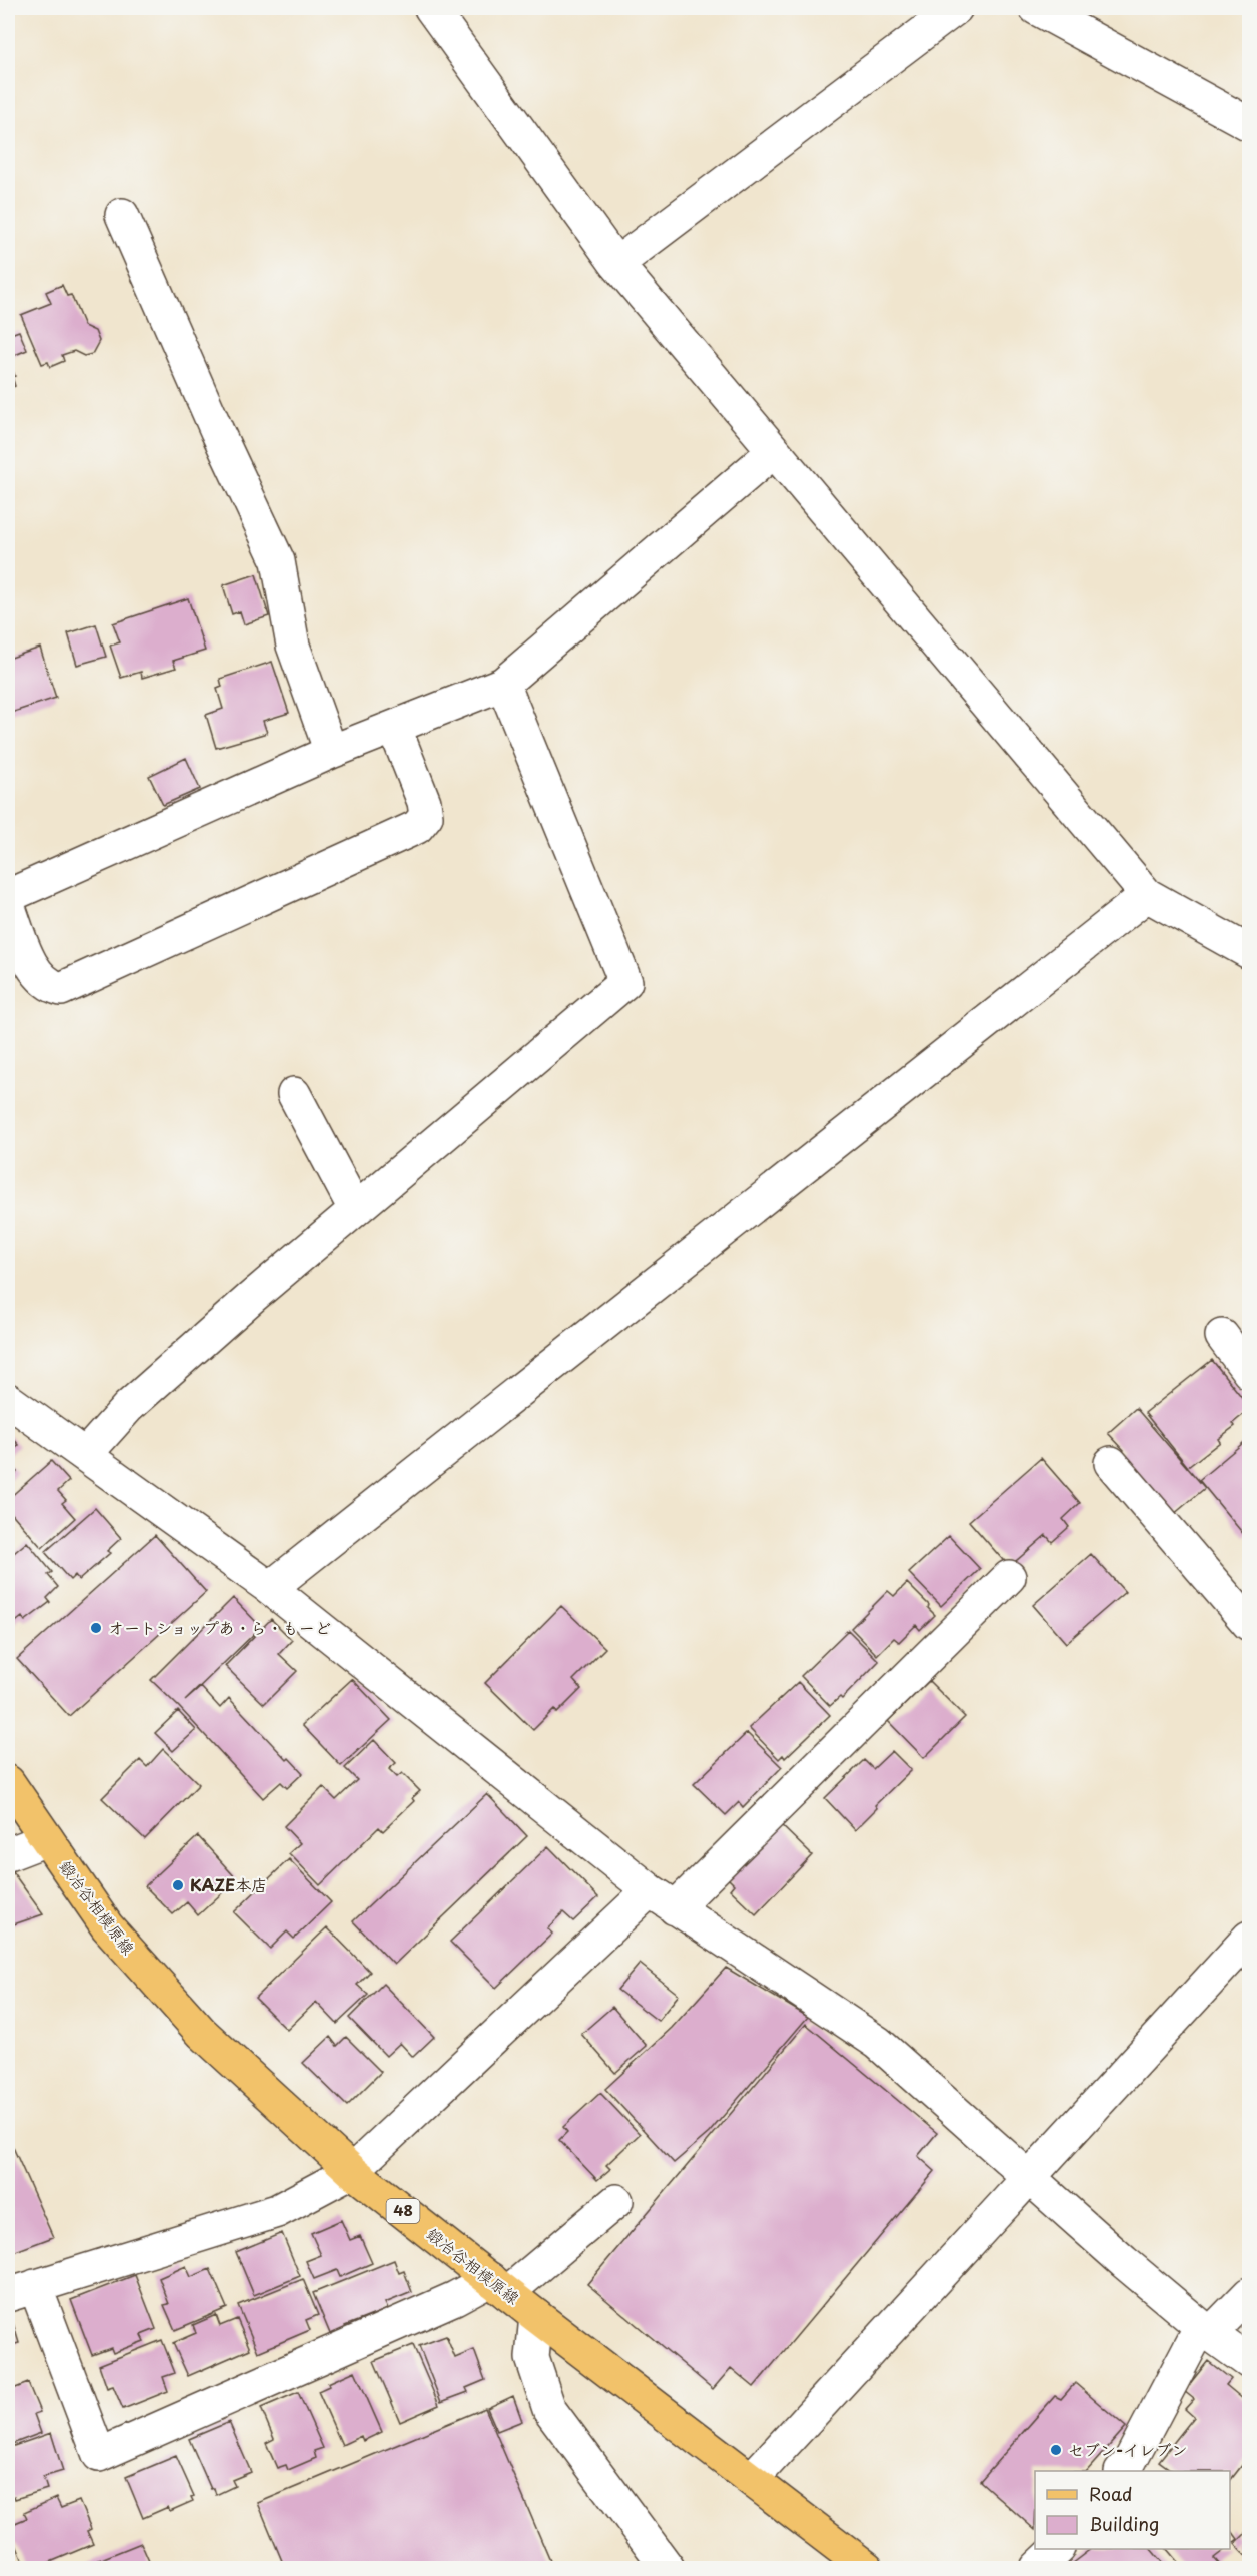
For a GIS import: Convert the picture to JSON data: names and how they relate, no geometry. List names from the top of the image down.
{
  "streets": {
    "main road": ["鍛冶谷相模原線", "48"]
  },
  "places": ["オートショップあ・ら・もーど", "KAZE本店", "セブン-イレブン"],
  "legend": ["Road", "Building"]
}
